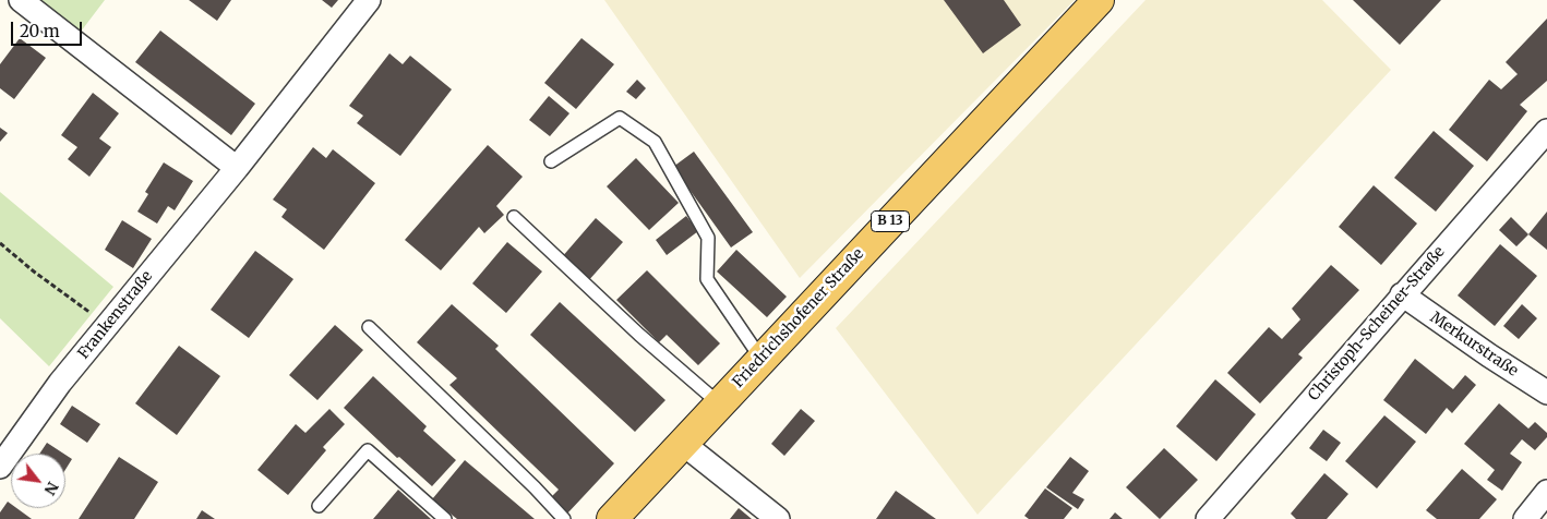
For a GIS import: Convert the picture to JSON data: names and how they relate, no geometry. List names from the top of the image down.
{
  "streets": {
    "main road": ["B 13", "Friedrichshofener Straße"],
    "street": ["Frankenstraße", "Christoph-Scheiner-Straße", "Merkurstraße"]
  },
  "crossings": [
    ["Christoph-Scheiner-Straße", "Merkurstraße"]
  ],
  "scale_bar": "20 m",
  "north": "bottom right"
}
